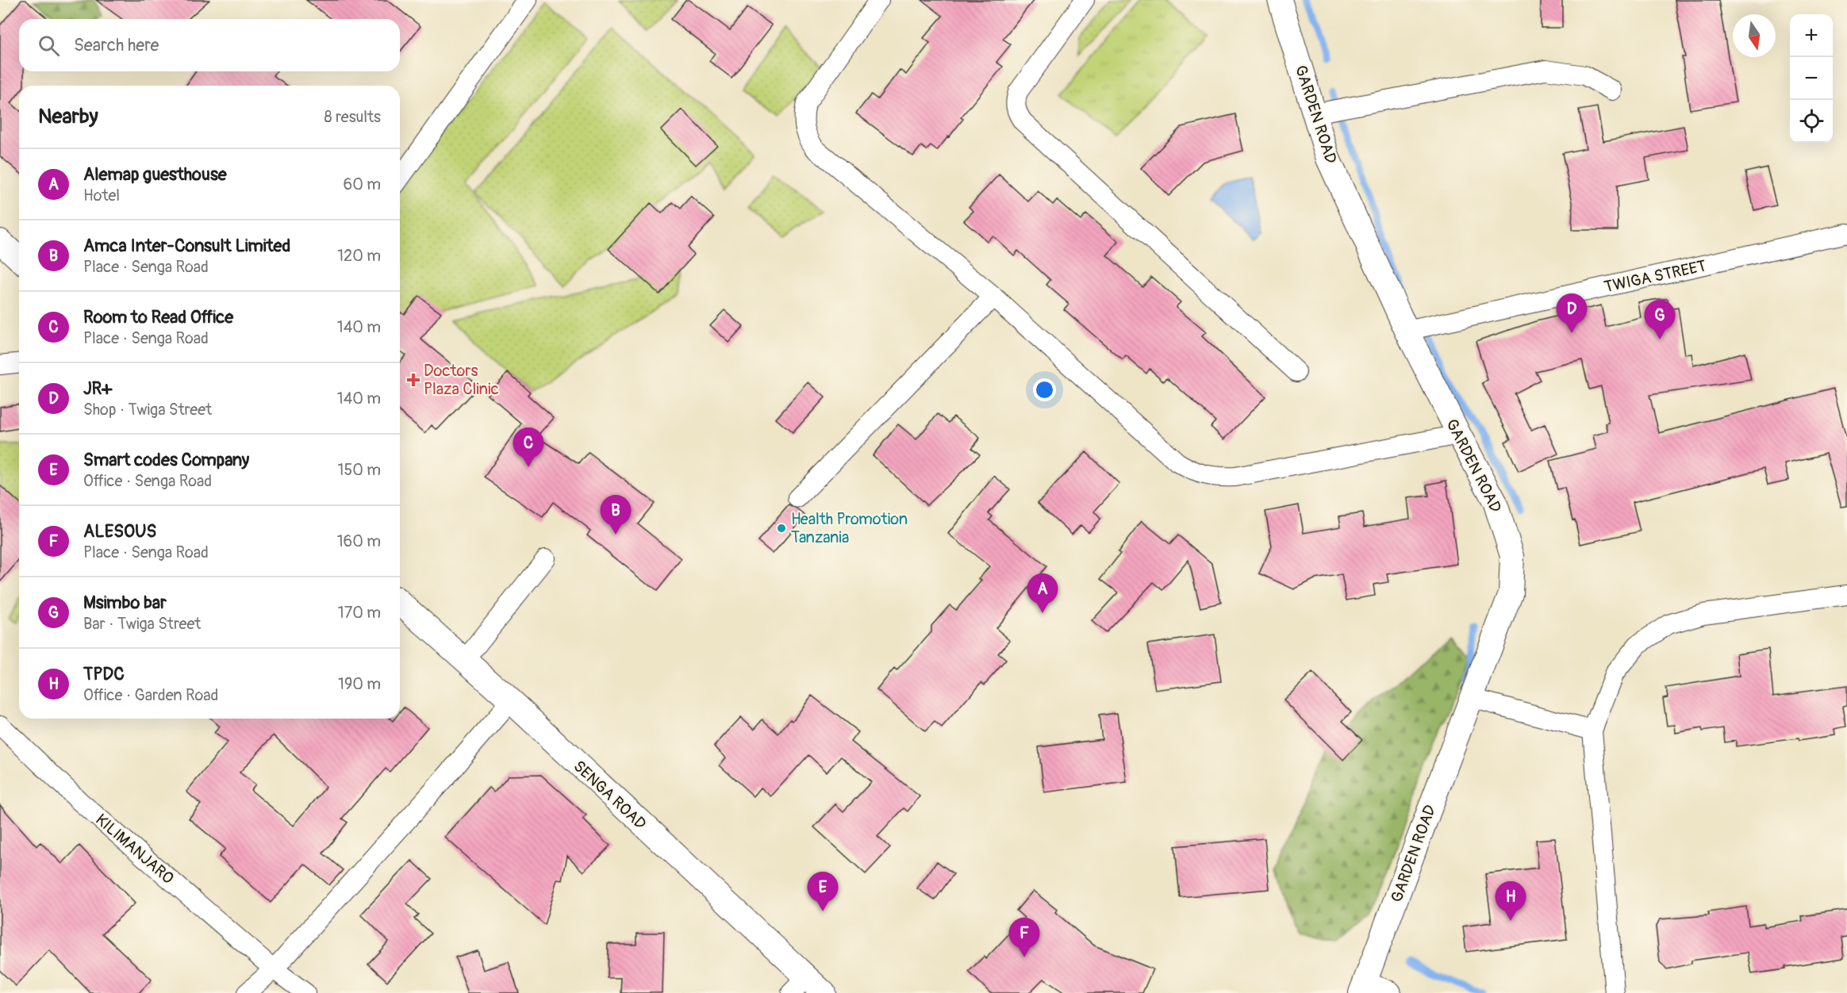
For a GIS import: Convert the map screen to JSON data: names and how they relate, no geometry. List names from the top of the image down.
{
  "streets": {
    "street": [
      "GARDEN ROAD",
      "TWIGA STREET",
      "SENGA ROAD",
      "KILIMANJARO"
    ]
  },
  "crossings": [
    ["GARDEN ROAD", "TWIGA STREET"]
  ],
  "places": {
    "health": ["Doctors Plaza Clinic"],
    "other": ["Health Promotion Tanzania"]
  },
  "north": "bottom",
  "page": {
    "map_buttons": ["+", "−"],
    "search": "Search here",
    "heading": ["Nearby", "8 results"],
    "list": [
      {
        "mark": "A",
        "name": "Alemap guesthouse",
        "note": "Hotel",
        "value": "60 m"
      },
      {
        "mark": "B",
        "name": "Amca Inter-Consult Limited",
        "note": "Place · Senga Road",
        "value": "120 m"
      },
      {
        "mark": "C",
        "name": "Room to Read Office",
        "note": "Place · Senga Road",
        "value": "140 m"
      },
      {
        "mark": "D",
        "name": "JR+",
        "note": "Shop · Twiga Street",
        "value": "140 m"
      },
      {
        "mark": "E",
        "name": "Smart codes Company",
        "note": "Office · Senga Road",
        "value": "150 m"
      },
      {
        "mark": "F",
        "name": "ALESOUS",
        "note": "Place · Senga Road",
        "value": "160 m"
      },
      {
        "mark": "G",
        "name": "Msimbo bar",
        "note": "Bar · Twiga Street",
        "value": "170 m"
      },
      {
        "mark": "H",
        "name": "TPDC",
        "note": "Office · Garden Road",
        "value": "190 m"
      }
    ],
    "pins": [
      "D",
      "G",
      "C",
      "B",
      "A",
      "E",
      "H",
      "F"
    ]
  }
}
